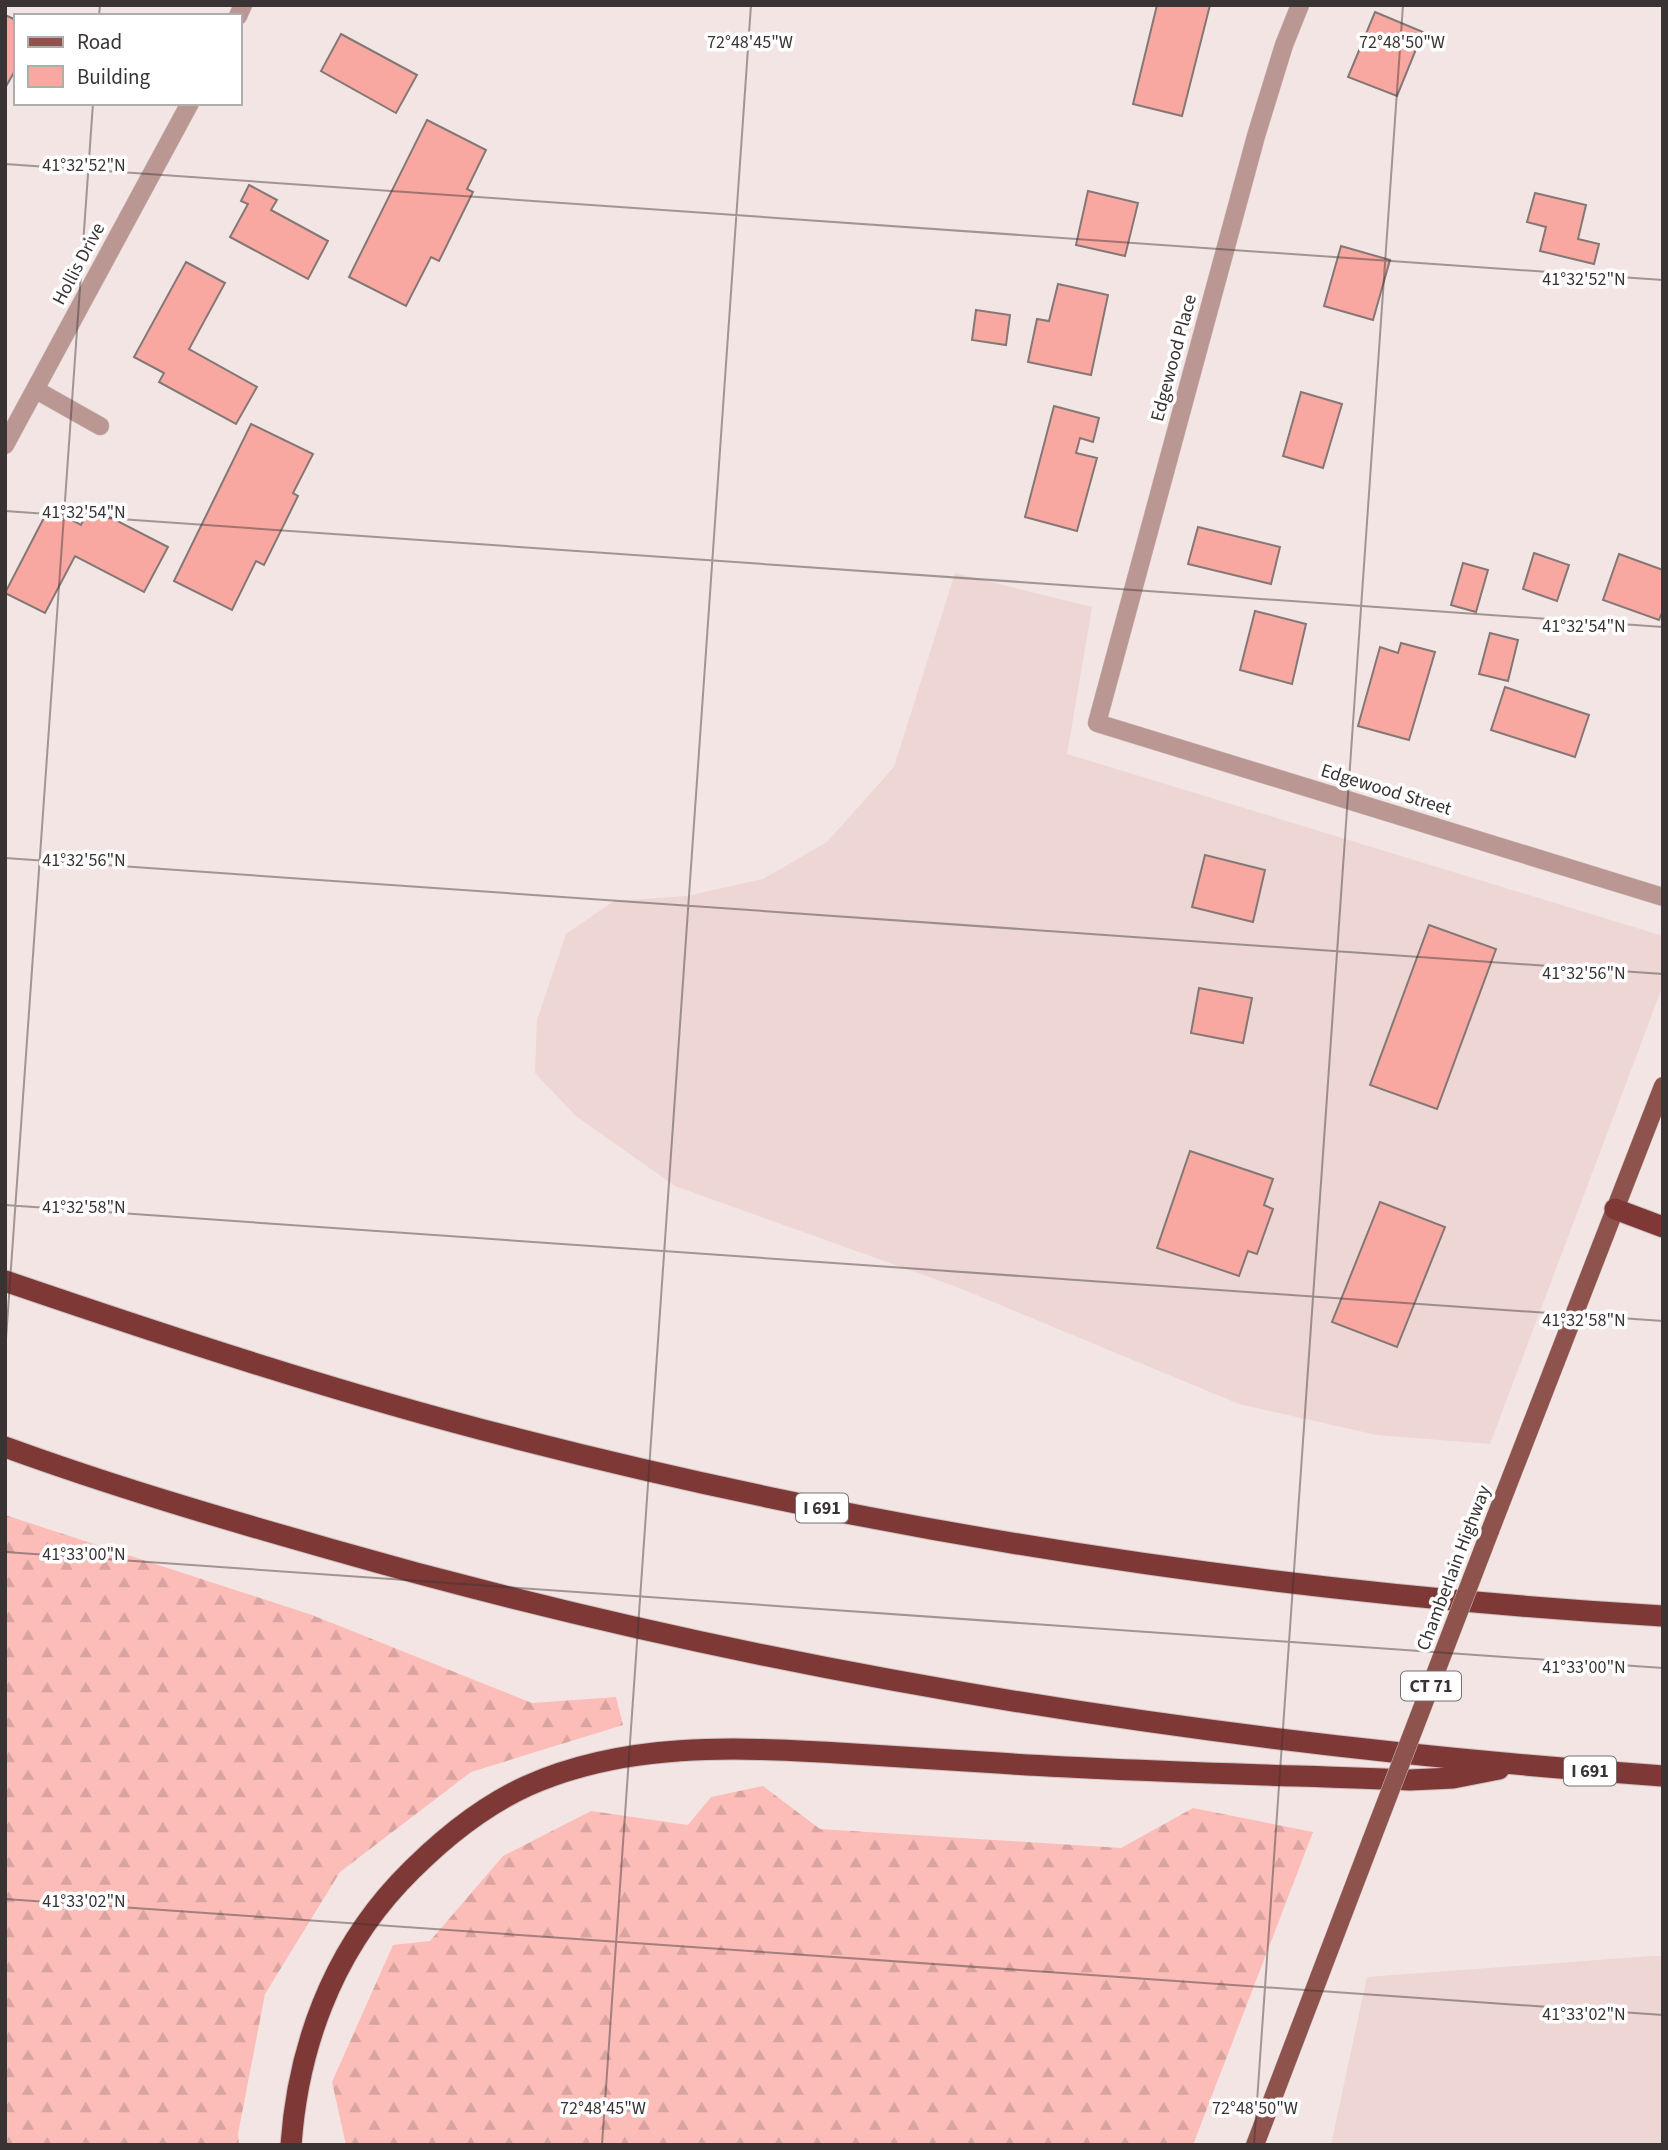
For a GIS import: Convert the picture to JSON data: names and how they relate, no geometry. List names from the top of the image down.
{
  "streets": {
    "highway": ["I 691"],
    "main road": ["Chamberlain Highway", "CT 71"],
    "street": ["Hollis Drive", "Edgewood Place", "Edgewood Street"]
  },
  "crossings": [
    ["Edgewood Place", "Edgewood Street"]
  ],
  "legend": ["Road", "Building"],
  "coordinates": [
    "72°48'45\"W",
    "72°48'50\"W",
    "41°32'52\"N",
    "41°32'54\"N",
    "41°32'56\"N",
    "41°32'58\"N",
    "41°33'00\"N",
    "41°33'02\"N"
  ]
}
